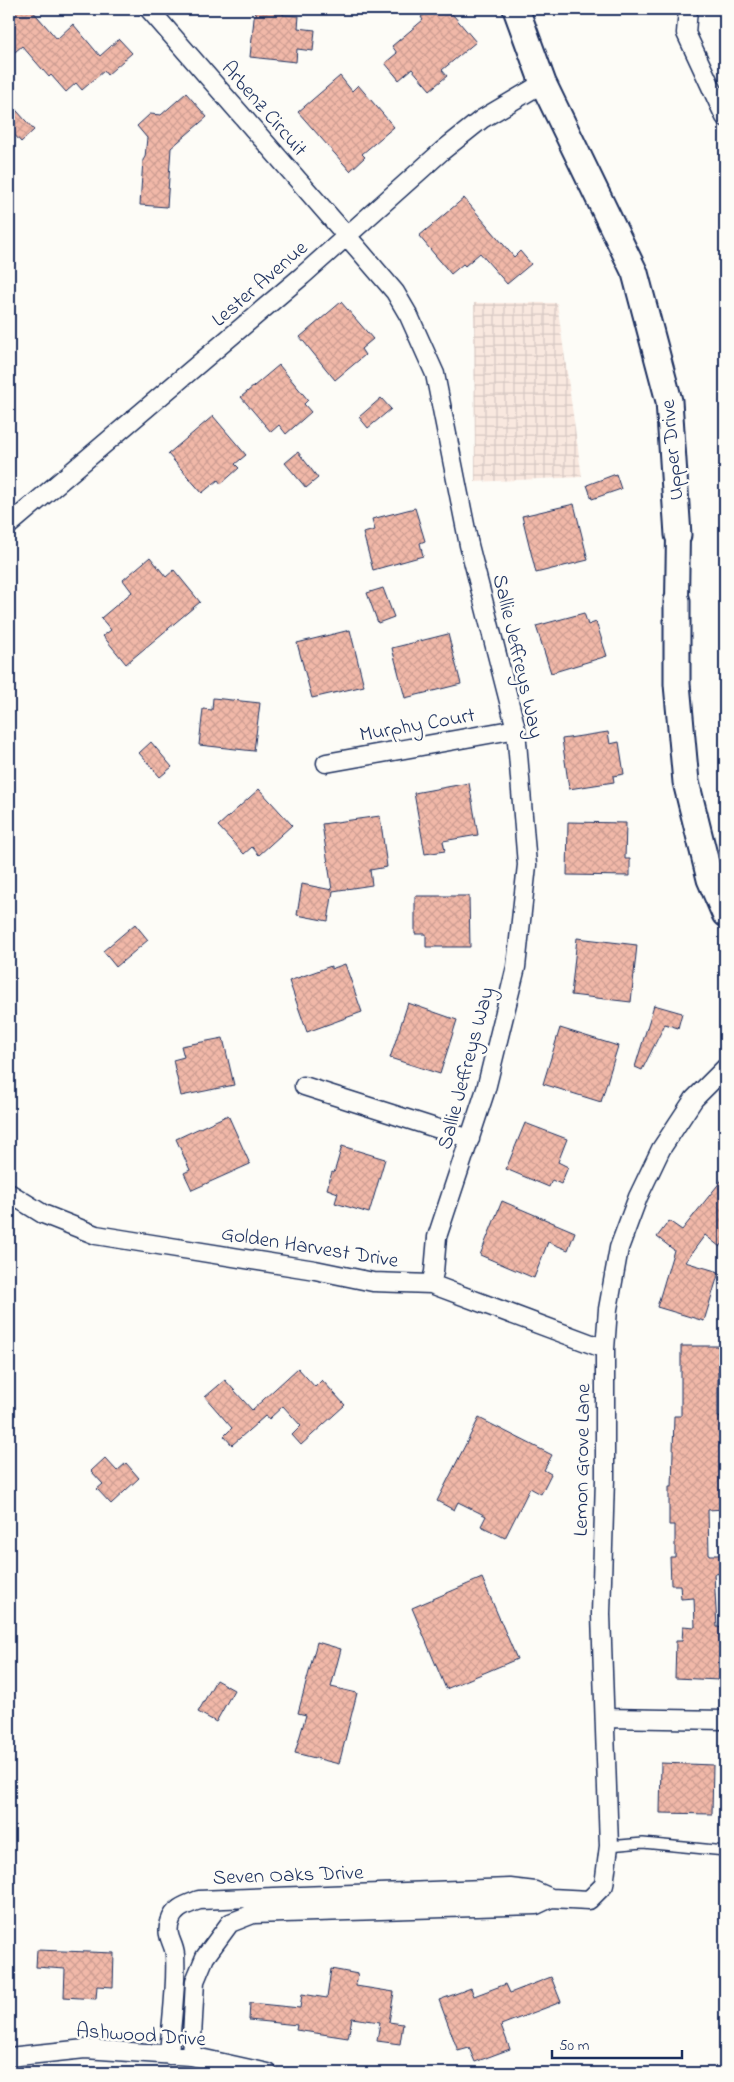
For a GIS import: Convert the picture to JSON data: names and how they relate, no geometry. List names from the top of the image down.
{
  "streets": {
    "main road": ["Upper Drive"],
    "street": [
      "Arbenz Circuit",
      "Lester Avenue",
      "Sallie Jeffreys Way",
      "Murphy Court",
      "Golden Harvest Drive",
      "Lemon Grove Lane",
      "Seven Oaks Drive",
      "Ashwood Drive"
    ]
  },
  "crossings": [
    ["Arbenz Circuit", "Lester Avenue"],
    ["Arbenz Circuit", "Sallie Jeffreys Way"],
    ["Lester Avenue", "Upper Drive"],
    ["Lester Avenue", "Sallie Jeffreys Way"],
    ["Sallie Jeffreys Way", "Murphy Court"],
    ["Sallie Jeffreys Way", "Golden Harvest Drive"],
    ["Golden Harvest Drive", "Lemon Grove Lane"],
    ["Lemon Grove Lane", "Seven Oaks Drive"],
    ["Seven Oaks Drive", "Ashwood Drive"]
  ],
  "scale_bar": "50 m"
}
